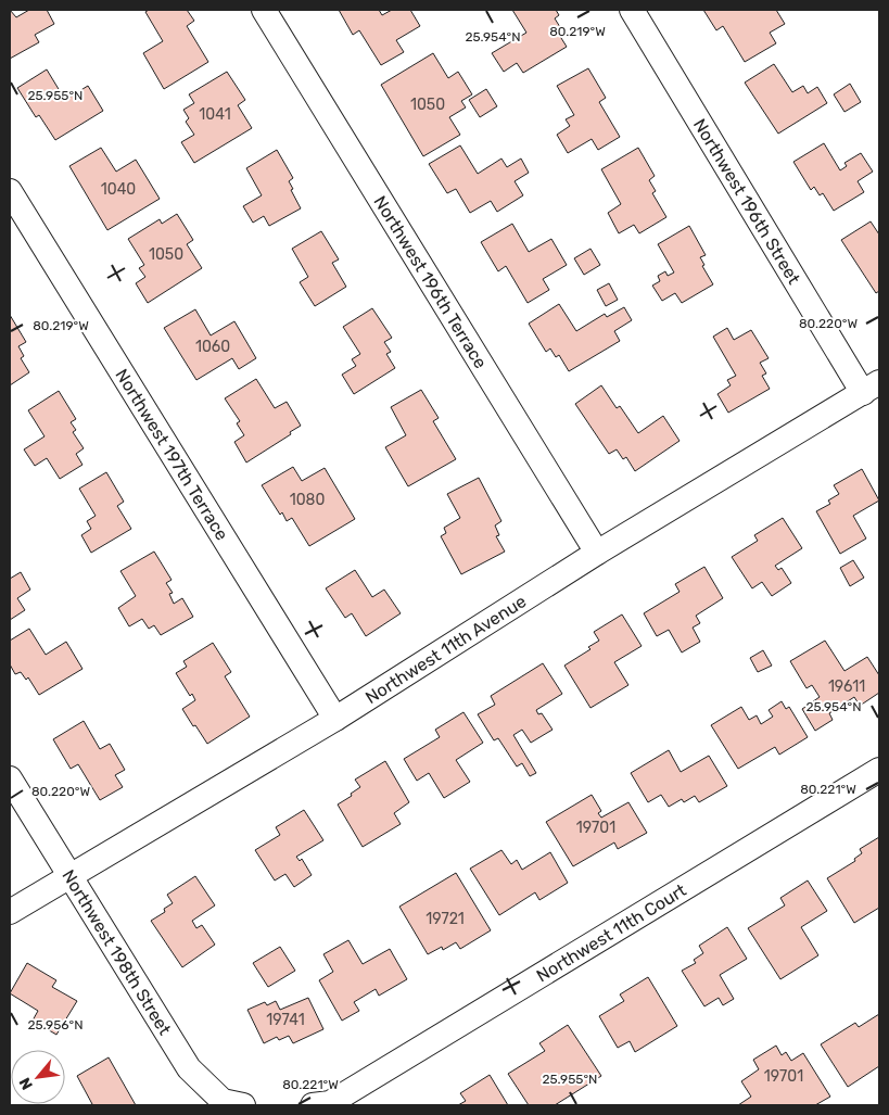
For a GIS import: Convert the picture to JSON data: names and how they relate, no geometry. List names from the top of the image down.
{
  "streets": {
    "street": [
      "Northwest 196th Street",
      "Northwest 196th Terrace",
      "Northwest 197th Terrace",
      "Northwest 11th Avenue",
      "Northwest 11th Court",
      "Northwest 198th Street"
    ]
  },
  "crossings": [
    ["Northwest 196th Street", "Northwest 11th Avenue"],
    ["Northwest 196th Terrace", "Northwest 11th Avenue"],
    ["Northwest 197th Terrace", "Northwest 11th Avenue"],
    ["Northwest 11th Avenue", "Northwest 198th Street"]
  ],
  "house_numbers": [
    "1050",
    "1041",
    "1040",
    "1050",
    "1060",
    "1080",
    "19611",
    "19701",
    "19721",
    "19741",
    "19701"
  ],
  "north": "bottom left",
  "coordinates": [
    "80.219°W",
    "25.954°N",
    "25.955°N",
    "80.220°W",
    "80.221°W",
    "25.956°N"
  ]
}
